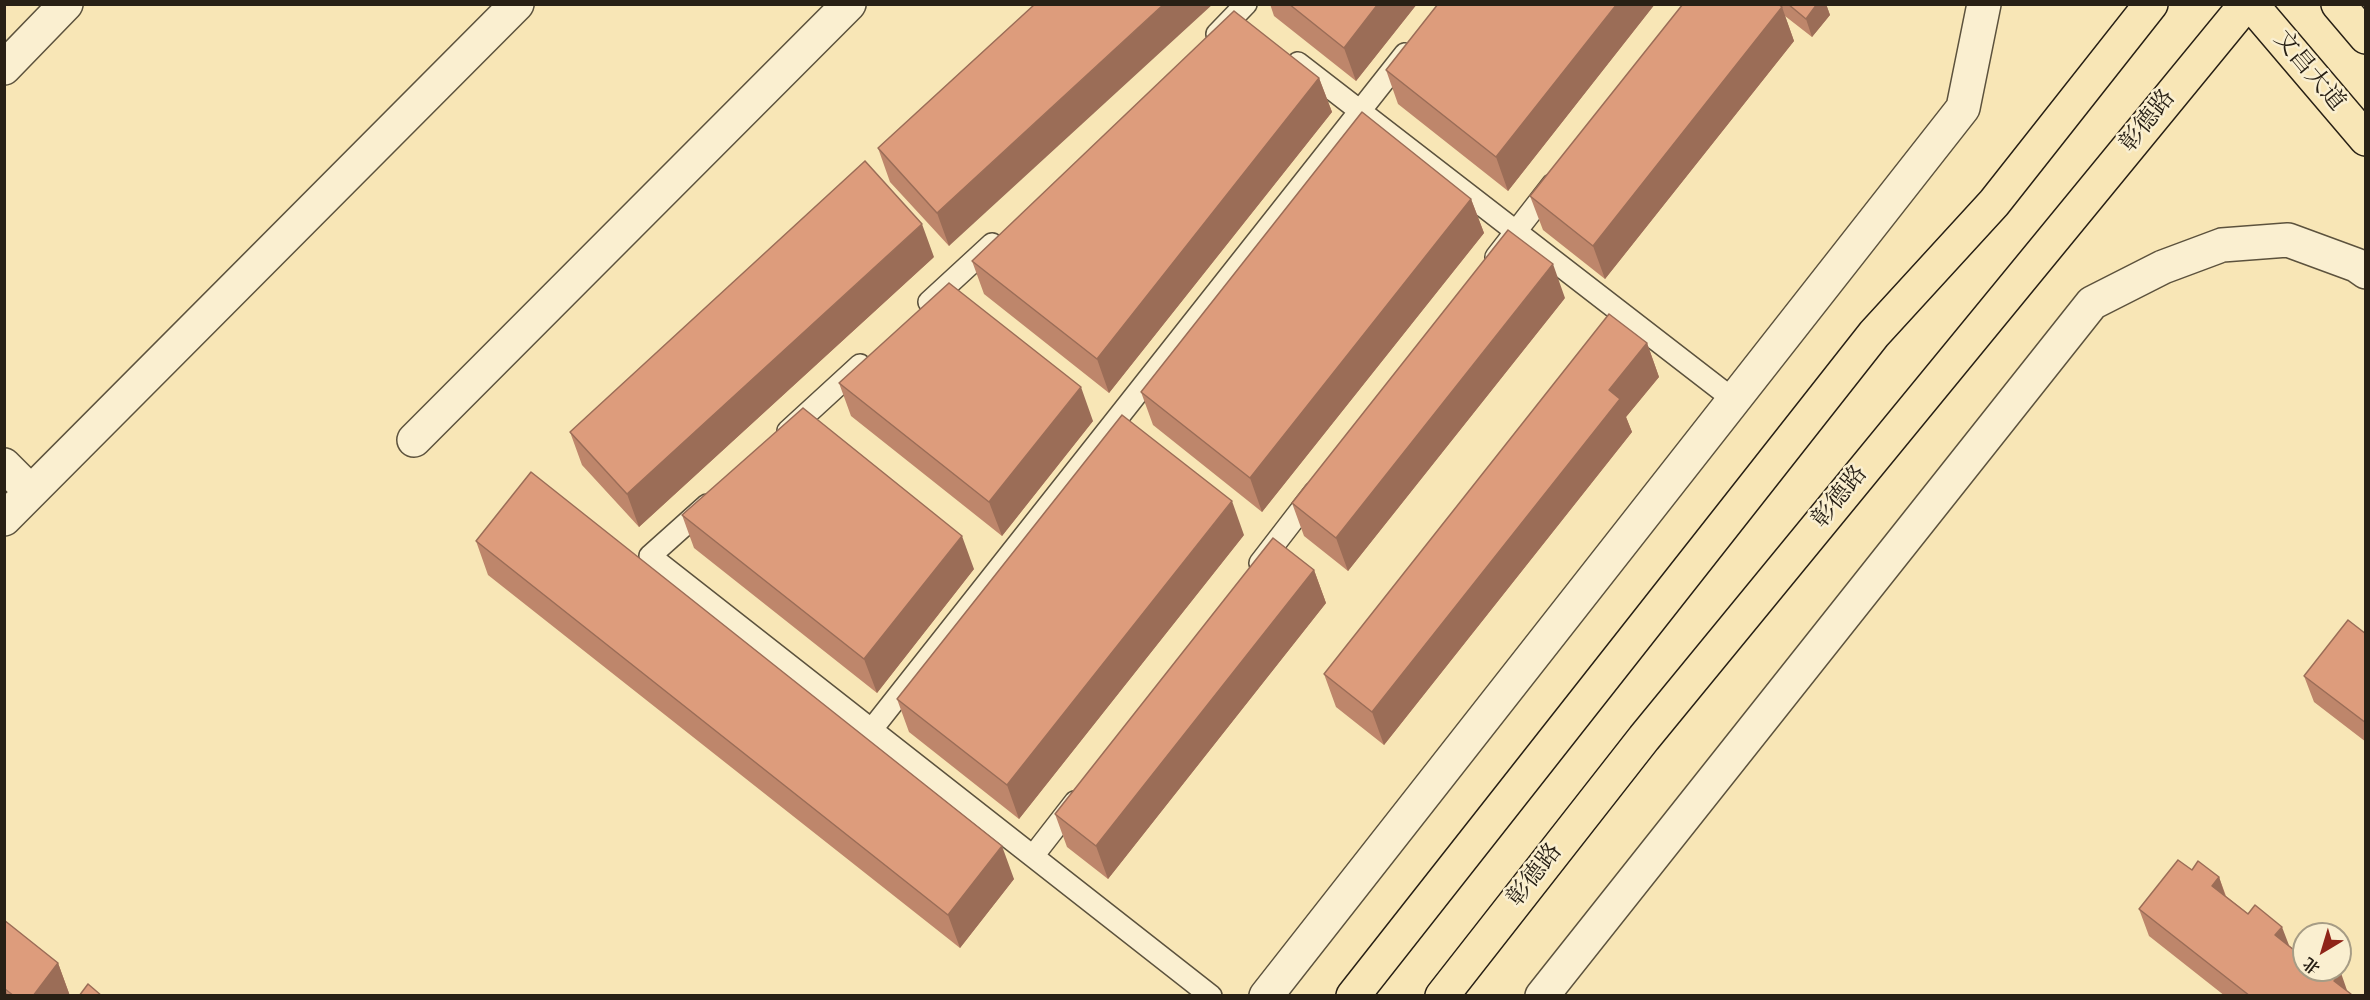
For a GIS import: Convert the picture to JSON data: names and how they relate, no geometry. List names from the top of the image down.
{
  "streets": {
    "main road": ["文昌大道", "彰德路"]
  },
  "north": "bottom left"
}
